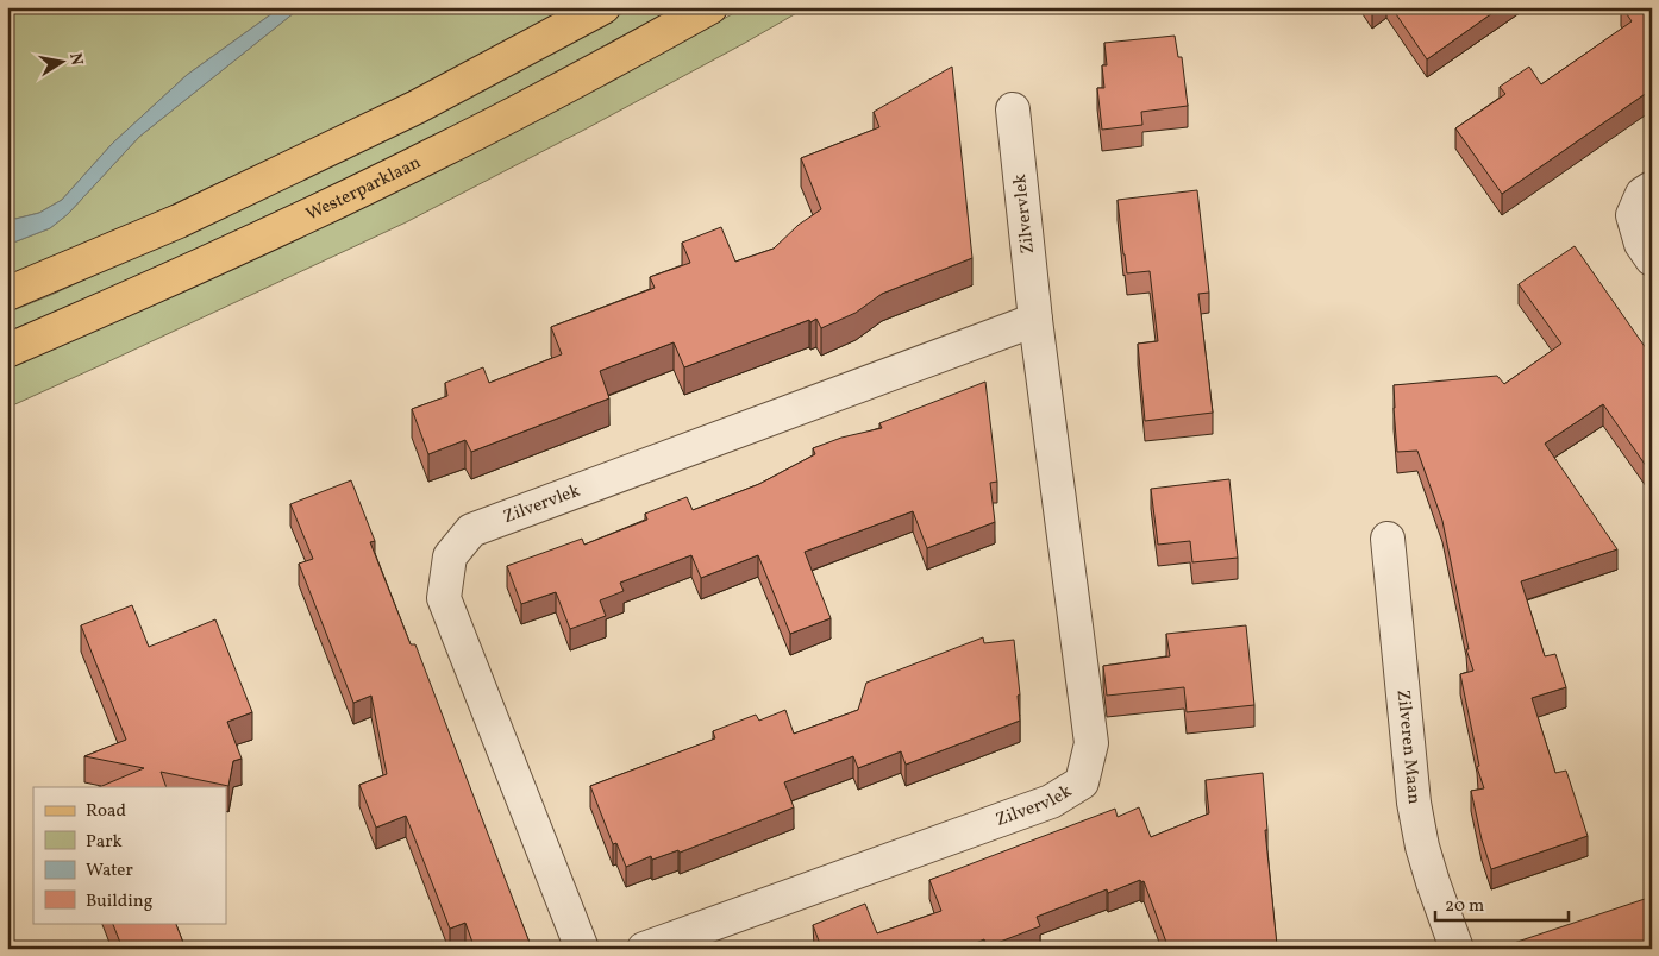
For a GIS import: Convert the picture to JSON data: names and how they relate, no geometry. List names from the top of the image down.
{
  "streets": {
    "main road": ["Westerparklaan"],
    "street": ["Zilvervlek", "Zilveren Maan"]
  },
  "legend": [
    "Road",
    "Park",
    "Water",
    "Building"
  ],
  "scale_bar": "20 m",
  "north": "right"
}
